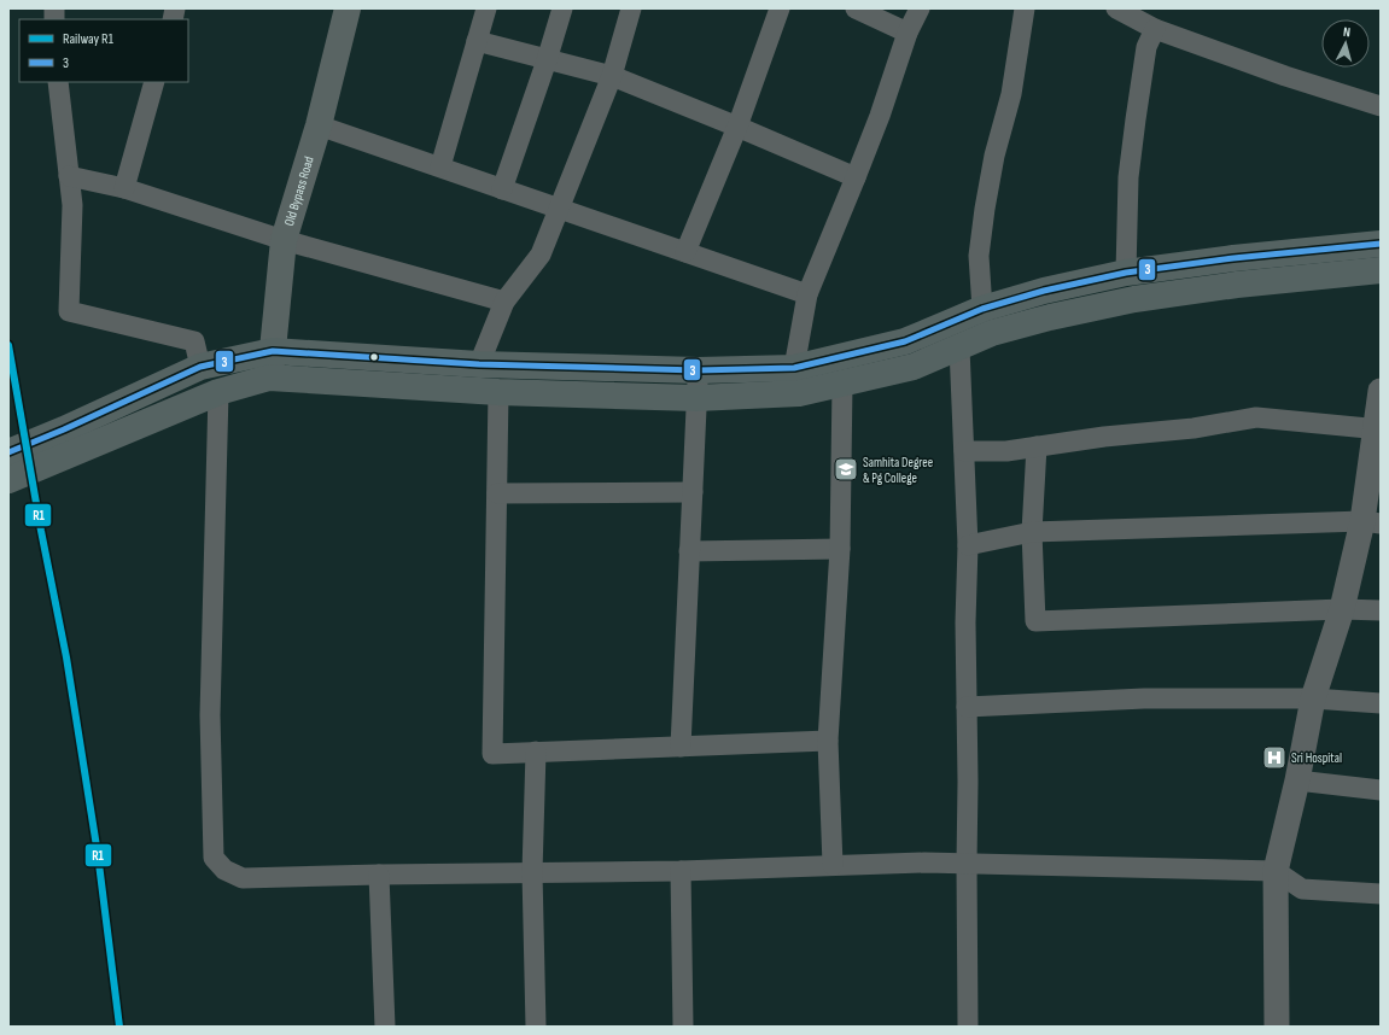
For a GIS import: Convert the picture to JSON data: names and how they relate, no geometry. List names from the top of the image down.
{
  "streets": {
    "main road": ["Old Bypass Road"]
  },
  "places": {
    "school or university": ["Samhita Degree & Pg College"],
    "hospital": ["Sri Hospital"]
  },
  "lines": ["transit line 3", "rail line R1"],
  "legend": ["Railway R1", "3"],
  "north": "top"
}
